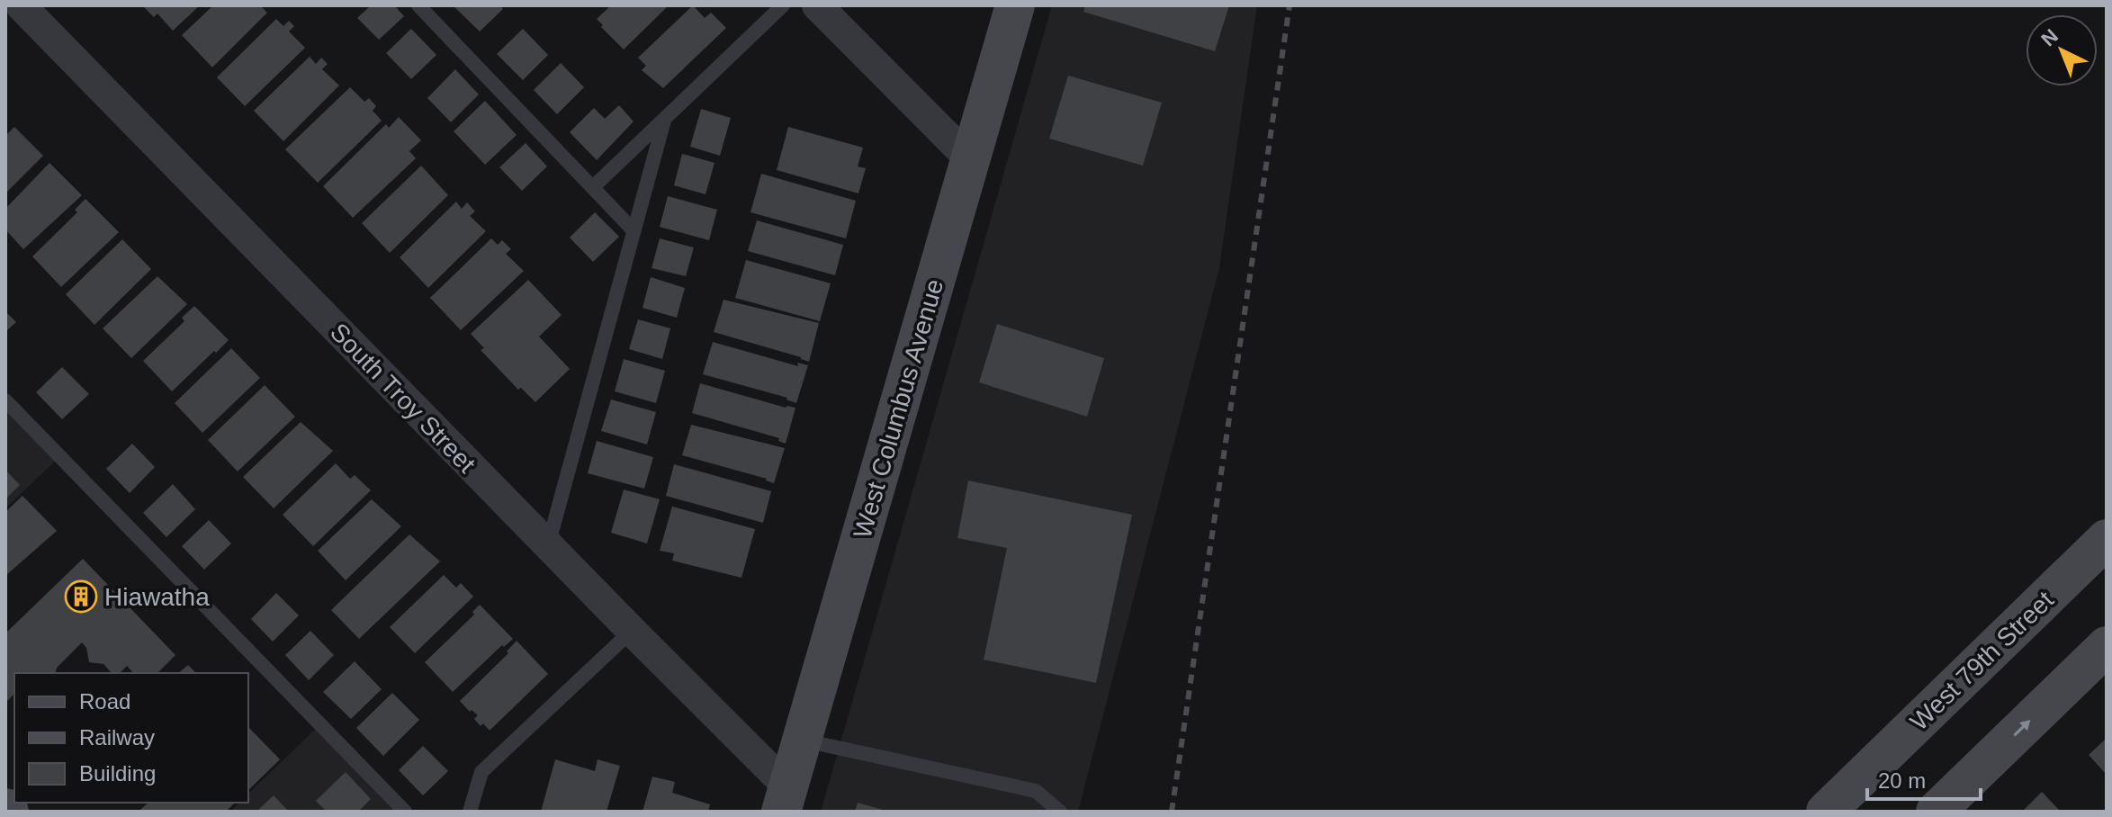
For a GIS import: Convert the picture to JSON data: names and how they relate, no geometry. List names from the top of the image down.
{
  "streets": {
    "main road": ["West Columbus Avenue", "West 79th Street"],
    "street": ["South Troy Street"]
  },
  "crossings": [
    ["South Troy Street", "West Columbus Avenue"]
  ],
  "places": {
    "building": ["Hiawatha"]
  },
  "legend": ["Road", "Railway", "Building"],
  "scale_bar": "20 m",
  "north": "top left"
}
